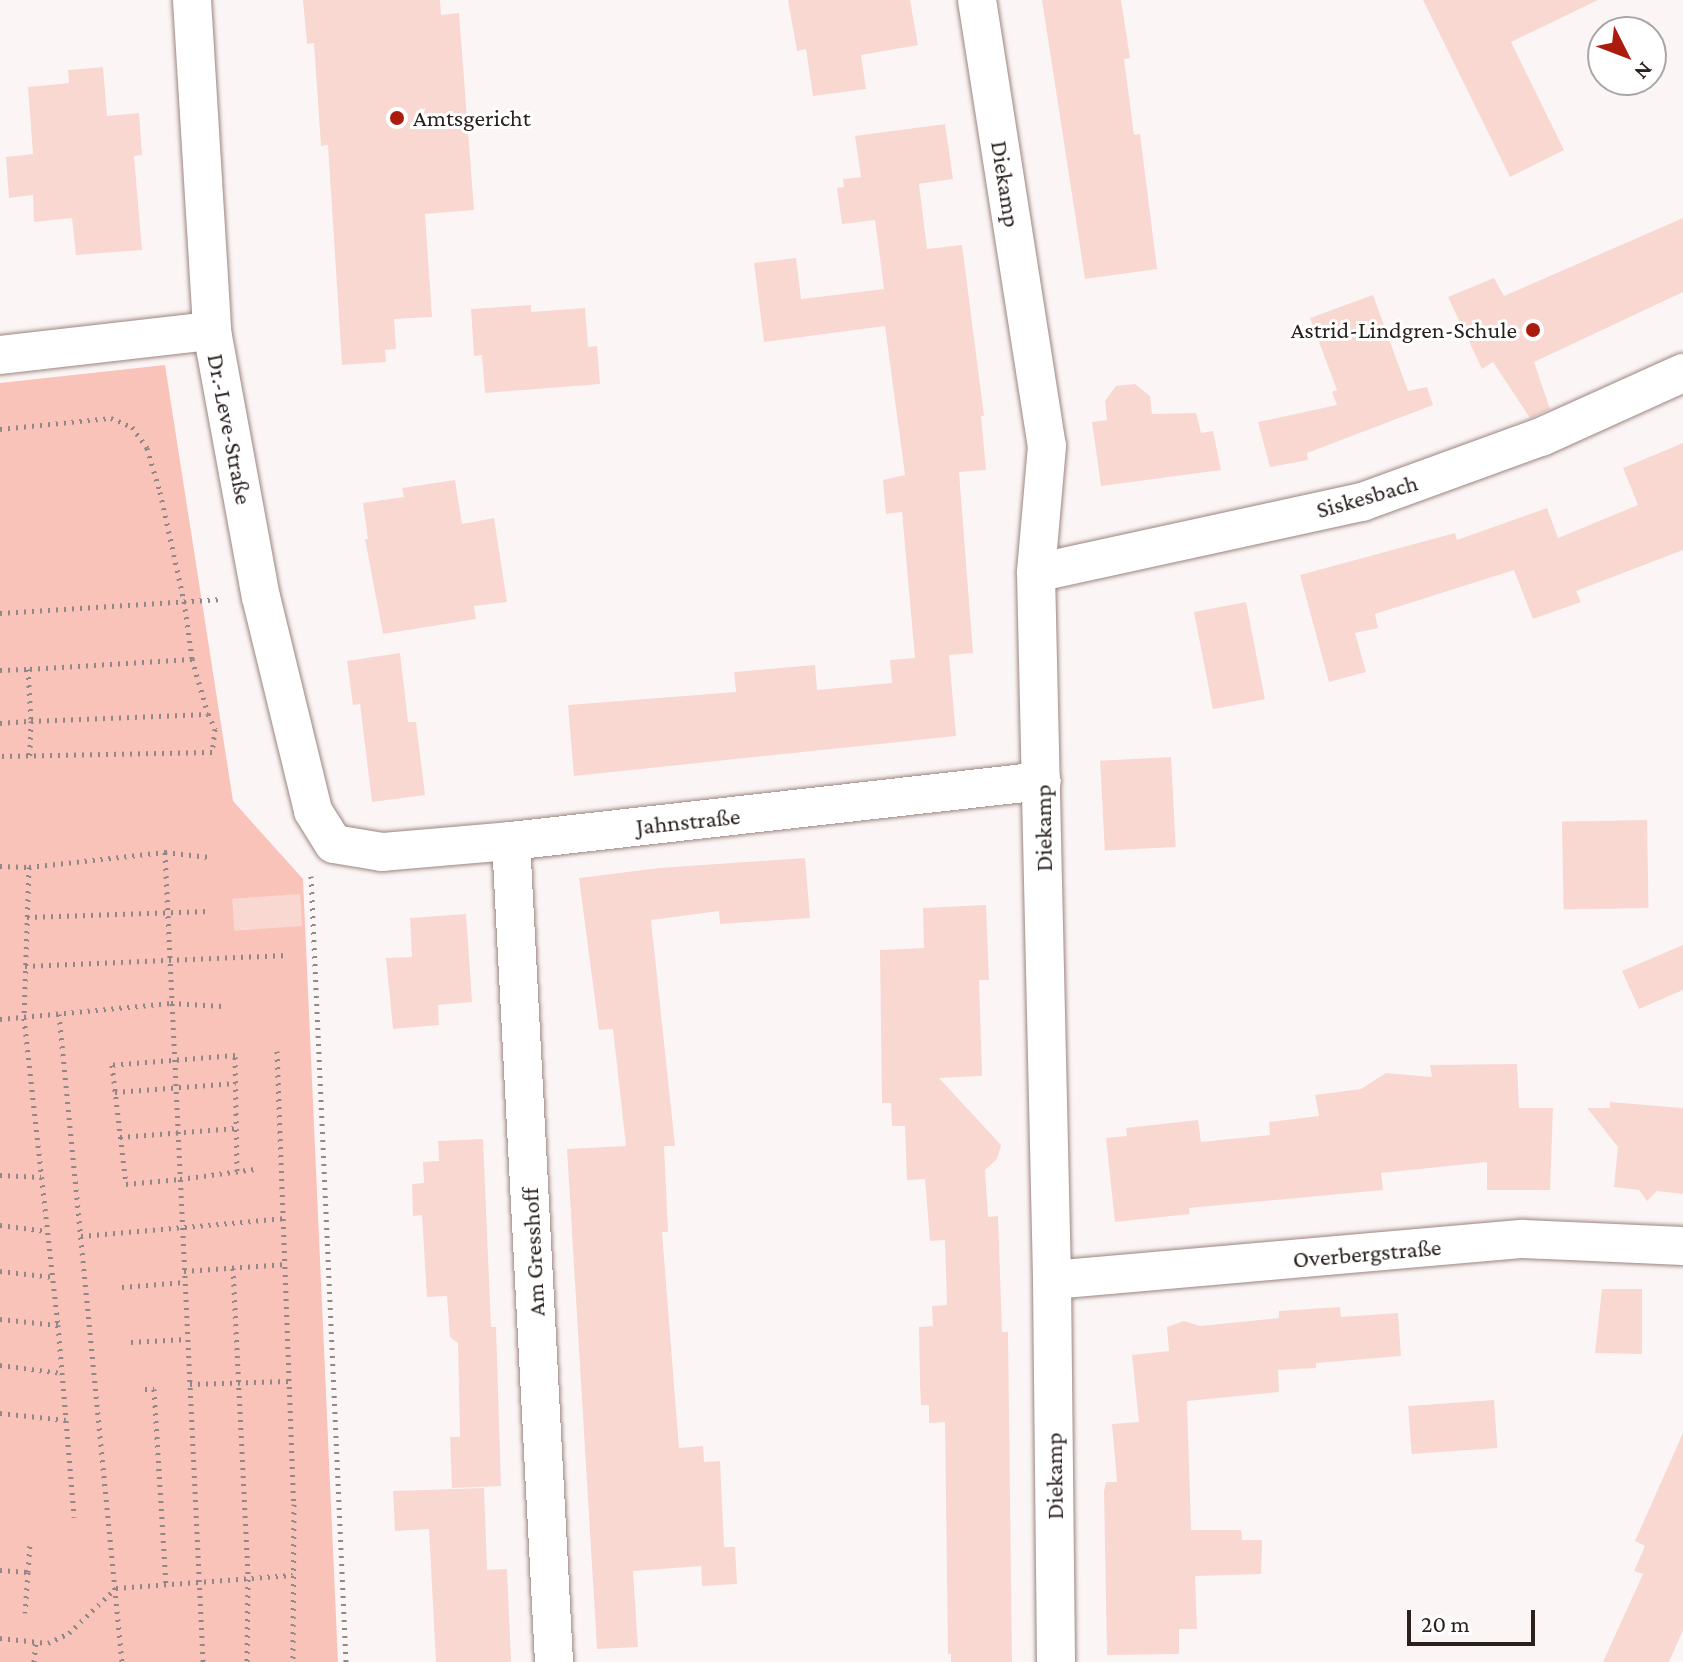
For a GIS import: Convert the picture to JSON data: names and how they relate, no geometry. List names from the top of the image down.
{
  "streets": {
    "street": [
      "Diekamp",
      "Dr.-Leve-Straße",
      "Siskesbach",
      "Jahnstraße",
      "Am Gresshoff",
      "Overbergstraße"
    ]
  },
  "crossings": [
    ["Diekamp", "Siskesbach"],
    ["Diekamp", "Jahnstraße"],
    ["Diekamp", "Overbergstraße"],
    ["Dr.-Leve-Straße", "Jahnstraße"],
    ["Jahnstraße", "Am Gresshoff"]
  ],
  "places": ["Amtsgericht", "Astrid-Lindgren-Schule"],
  "scale_bar": "20 m",
  "north": "bottom right"
}
